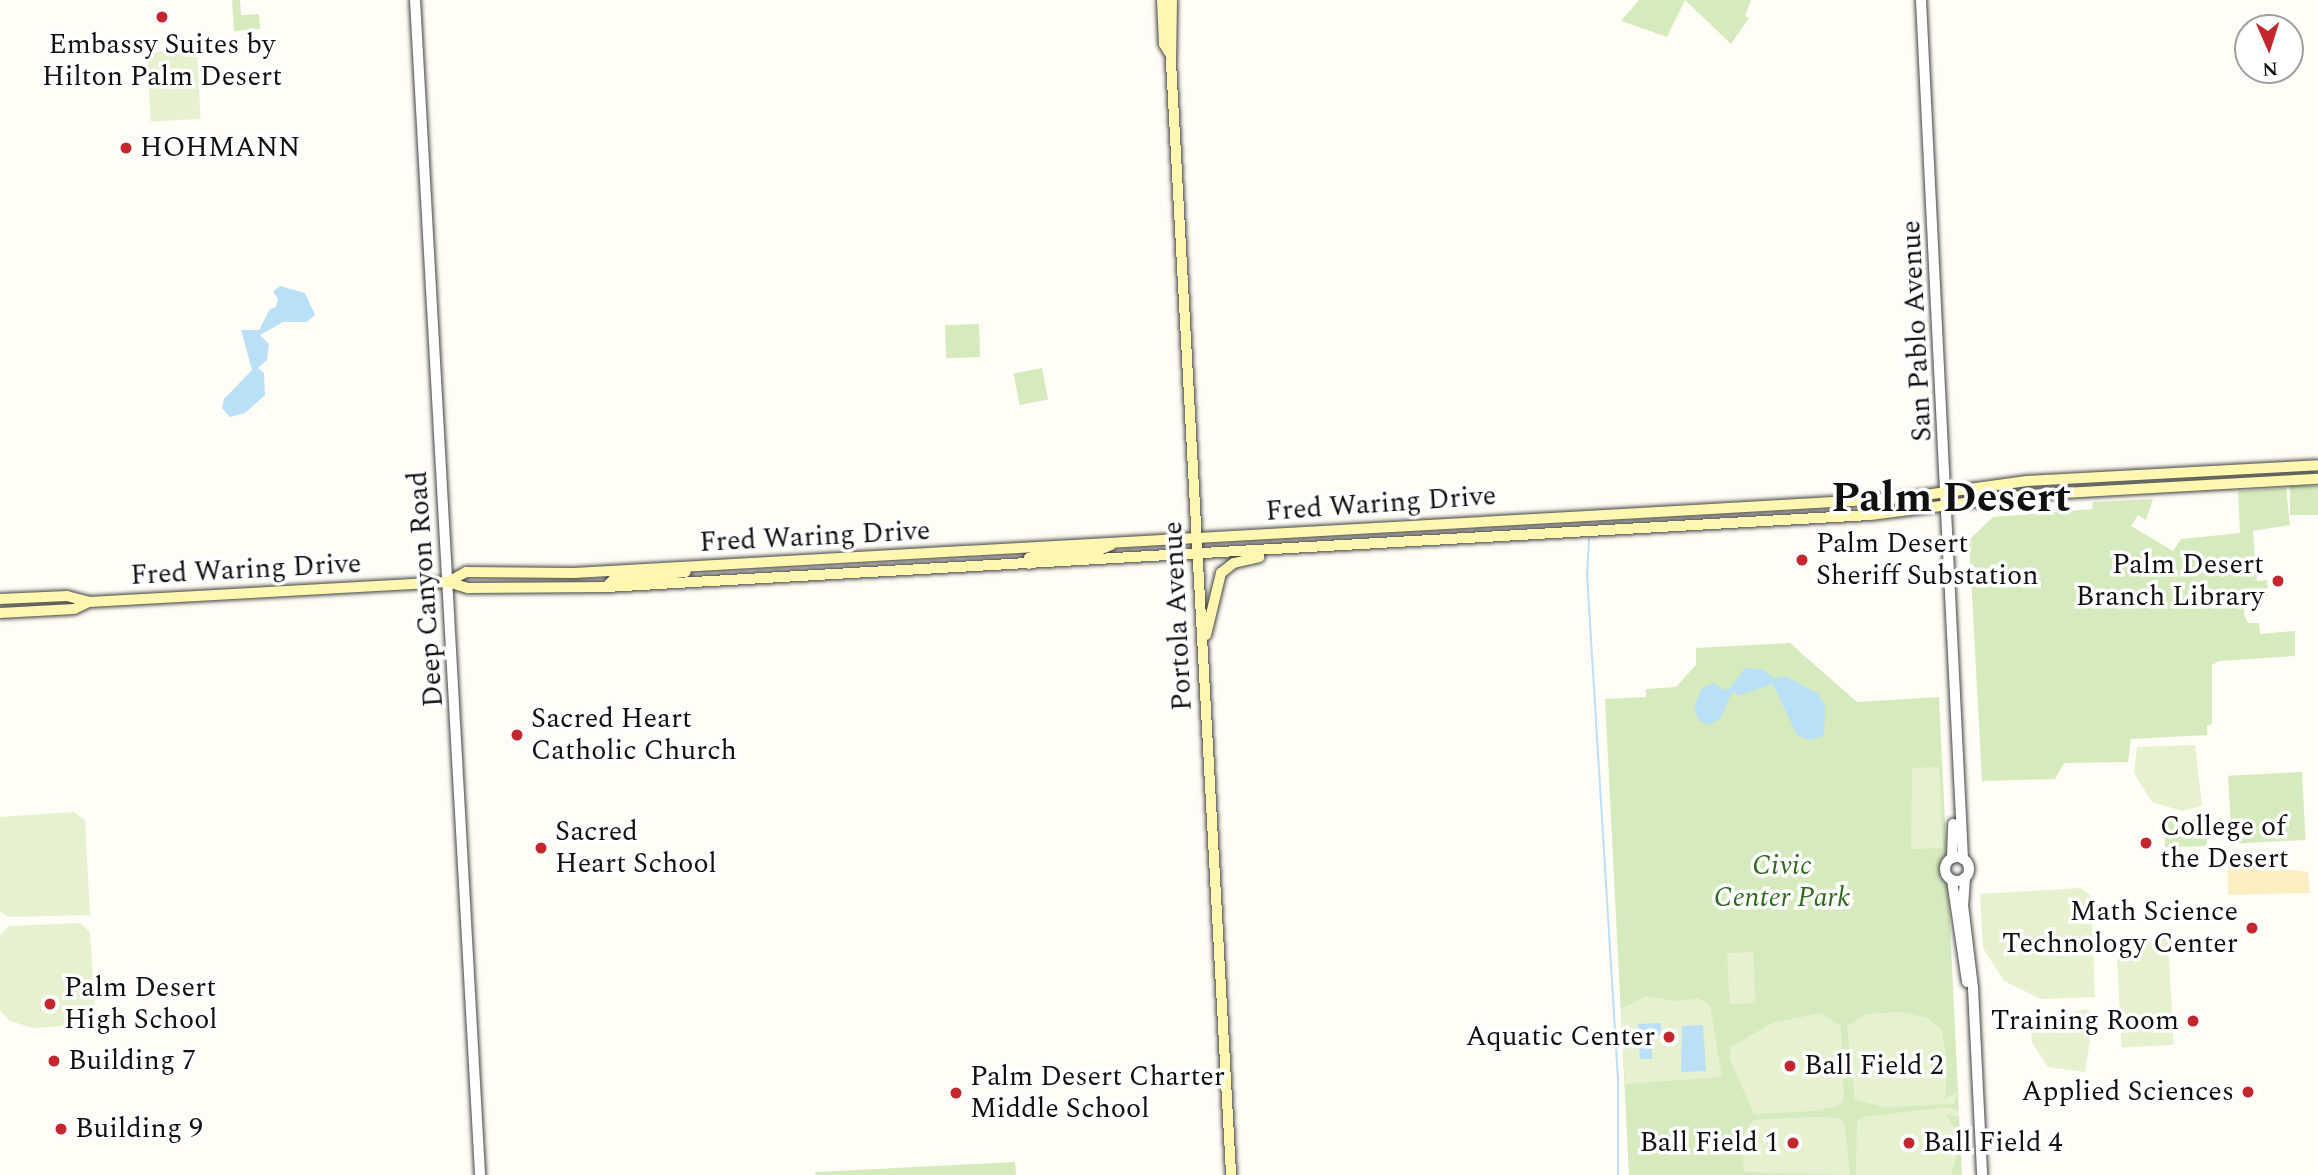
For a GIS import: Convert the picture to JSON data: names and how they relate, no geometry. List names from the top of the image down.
{
  "streets": {
    "main road": ["Fred Waring Drive", "Portola Avenue"],
    "street": ["San Pablo Avenue", "Deep Canyon Road"]
  },
  "crossings": [
    ["San Pablo Avenue", "Fred Waring Drive"],
    ["Fred Waring Drive", "Deep Canyon Road"],
    ["Fred Waring Drive", "Portola Avenue"]
  ],
  "districts": ["Palm Desert"],
  "parks": ["Civic Center Park"],
  "places": [
    "Embassy Suites by Hilton Palm Desert",
    "HOHMANN",
    "Palm Desert Sheriff Substation",
    "Palm Desert Branch Library",
    "Sacred Heart Catholic Church",
    "College of the Desert",
    "Sacred Heart School",
    "Math Science Technology Center",
    "Palm Desert High School",
    "Training Room",
    "Aquatic Center",
    "Building 7",
    "Ball Field 2",
    "Applied Sciences",
    "Palm Desert Charter Middle School",
    "Building 9",
    "Ball Field 1",
    "Ball Field 4"
  ],
  "north": "bottom"
}
